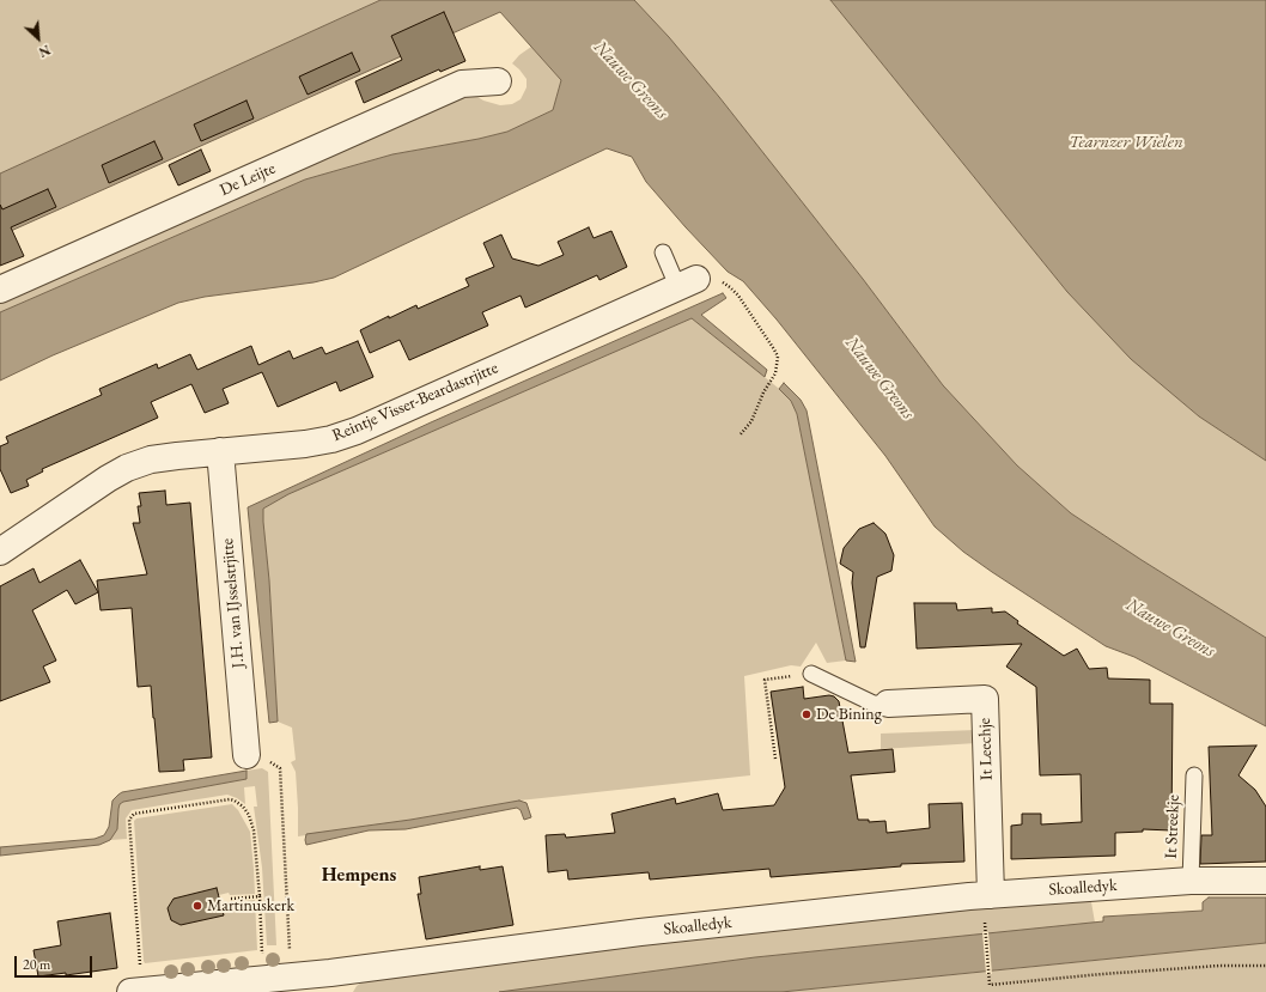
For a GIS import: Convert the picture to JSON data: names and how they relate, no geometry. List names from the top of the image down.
{
  "streets": {
    "street": [
      "De Leijte",
      "Reintje Visser-Beardastrjitte",
      "J.H. van IJsselstrjitte",
      "It Leechje",
      "Skoalledyk"
    ],
    "lane": ["It Streekje"]
  },
  "crossings": [
    ["Reintje Visser-Beardastrjitte", "J.H. van IJsselstrjitte"],
    ["It Leechje", "Skoalledyk"],
    ["It Streekje", "Skoalledyk"]
  ],
  "districts": ["Hempens"],
  "water": ["Nauwe Greons", "Tearnzer Wielen"],
  "places": ["De Bining", "Martinuskerk"],
  "scale_bar": "20 m",
  "north": "bottom right"
}
